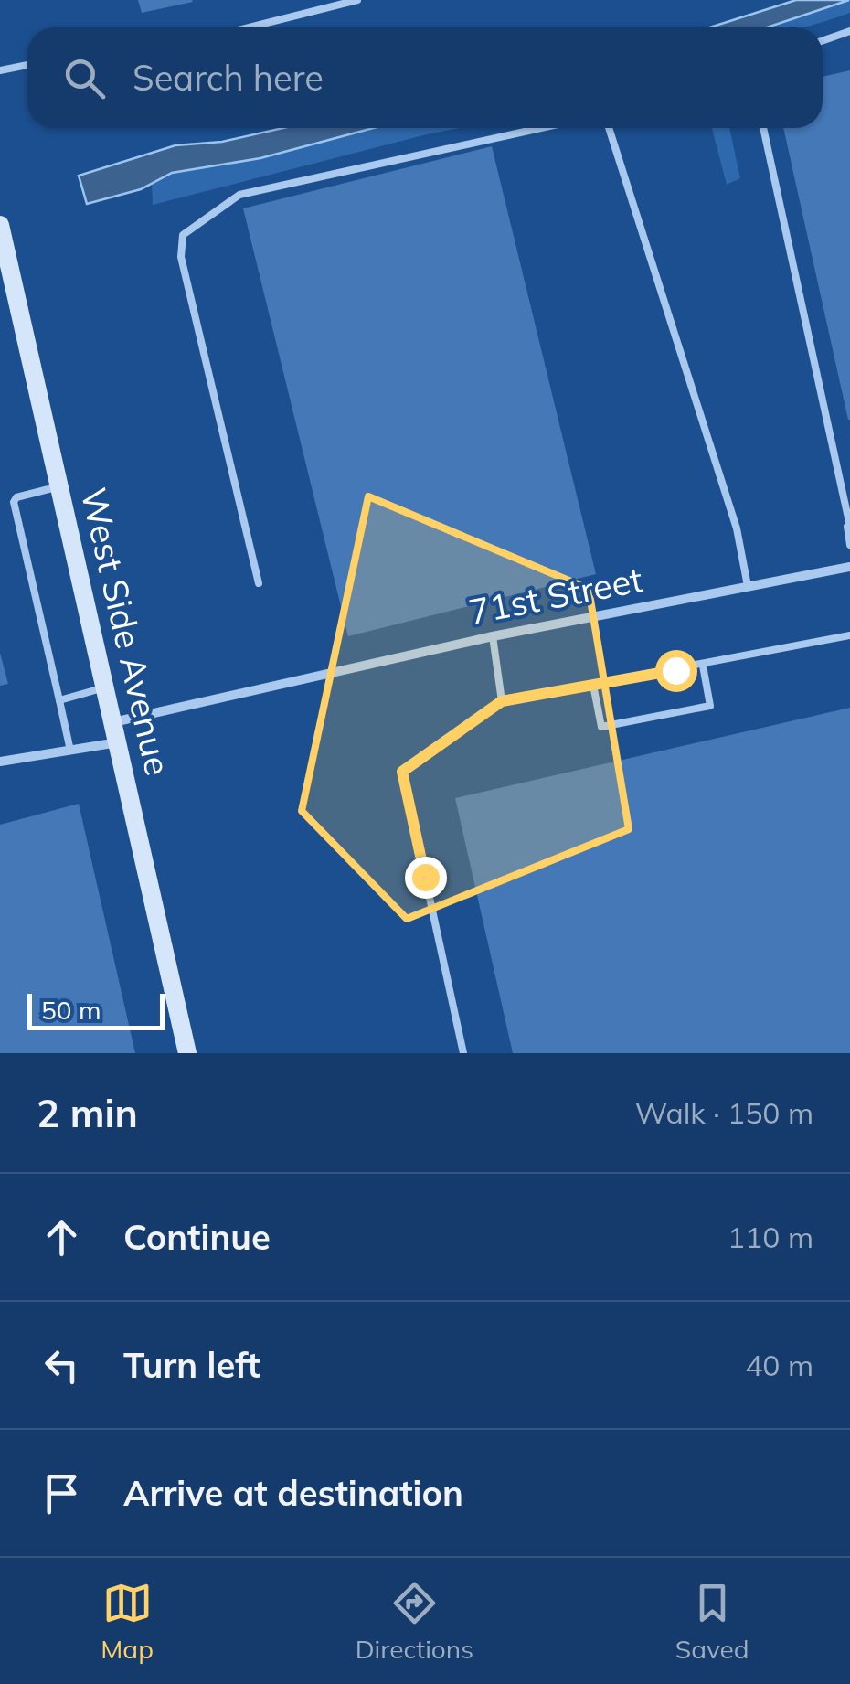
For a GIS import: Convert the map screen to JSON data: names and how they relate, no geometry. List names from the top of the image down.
{
  "streets": {
    "street": ["71st Street", "West Side Avenue"]
  },
  "crossings": [
    ["71st Street", "West Side Avenue"]
  ],
  "scale_bar": "50 m",
  "page": {
    "search": "Search here",
    "scale": "50 m",
    "heading": ["2 min", "Walk · 150 m"],
    "list": [
      ["Continue", "110 m"],
      ["Turn left", "40 m"],
      "Arrive at destination"
    ],
    "nav": ["Map", "Directions", "Saved"]
  }
}
